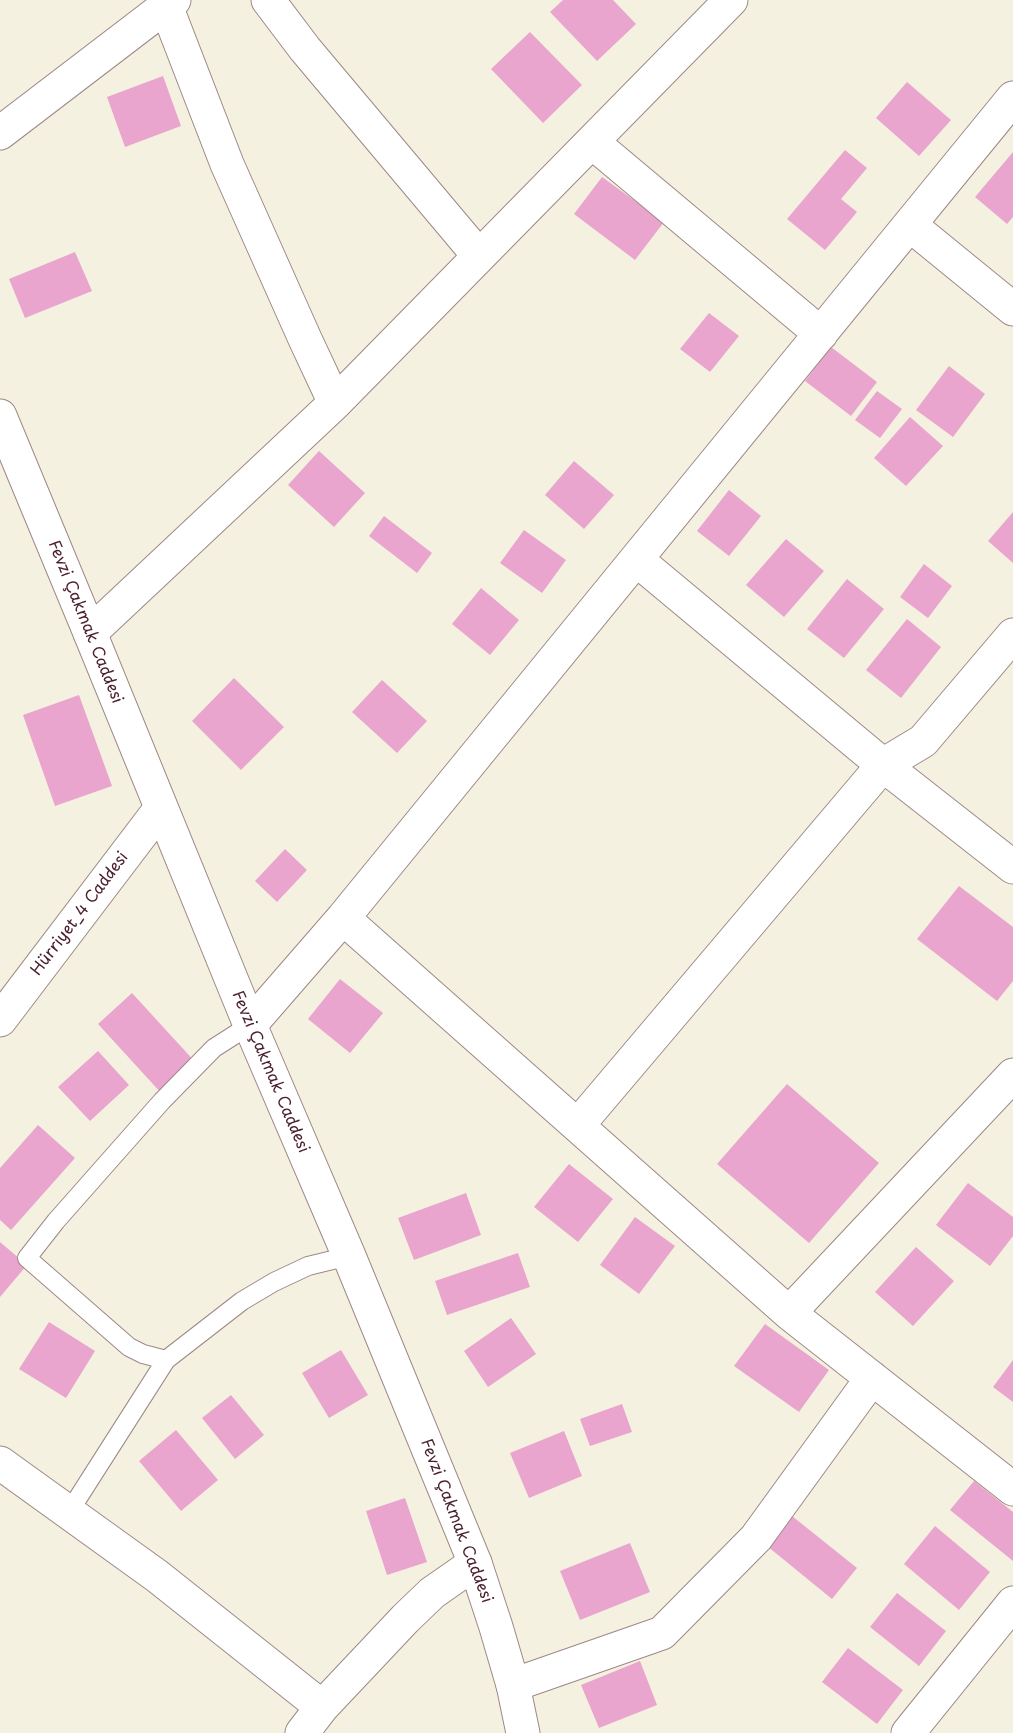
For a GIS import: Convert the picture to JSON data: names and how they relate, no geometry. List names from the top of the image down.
{
  "streets": {
    "street": ["Fevzi Çakmak Caddesi", "Hürriyet_4 Caddesi"]
  },
  "crossings": [
    ["Fevzi Çakmak Caddesi", "Hürriyet_4 Caddesi"]
  ]
}
